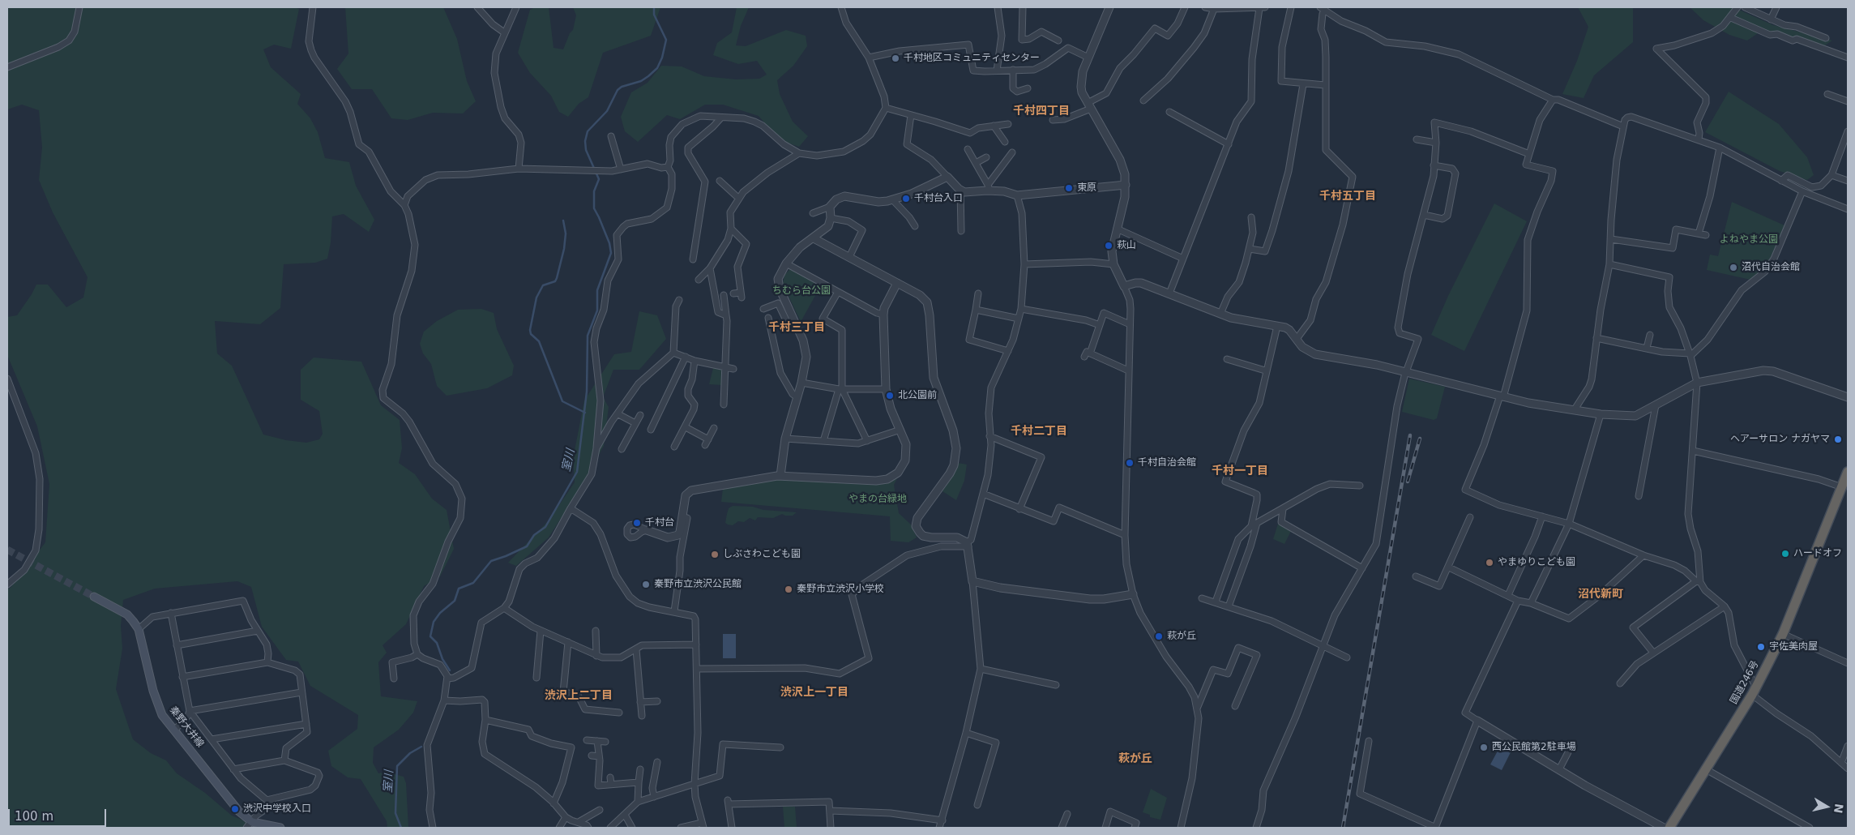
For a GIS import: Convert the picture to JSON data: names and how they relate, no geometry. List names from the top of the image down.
{
  "streets": {
    "highway": ["国道246号"],
    "main road": ["秦野大井線"]
  },
  "districts": [
    "千村四丁目",
    "千村五丁目",
    "千村三丁目",
    "千村二丁目",
    "千村一丁目",
    "沼代新町",
    "渋沢上一丁目",
    "渋沢上二丁目",
    "萩が丘"
  ],
  "water": ["室川"],
  "parks": ["よねやま公園", "ちむら台公園", "やまの台緑地"],
  "places": [
    "千村地区コミュニティセンター",
    "東原",
    "千村台入口",
    "萩山",
    "沼代自治会館",
    "北公園前",
    "ヘアーサロン ナガヤマ",
    "千村自治会館",
    "千村台",
    "ハードオフ",
    "しぶさわこども園",
    "やまゆりこども園",
    "秦野市立渋沢公民館",
    "秦野市立渋沢小学校",
    "萩が丘",
    "宇佐美肉屋",
    "西公民館第2駐車場",
    "渋沢中学校入口"
  ],
  "scale_bar": "100 m",
  "north": "right"
}
